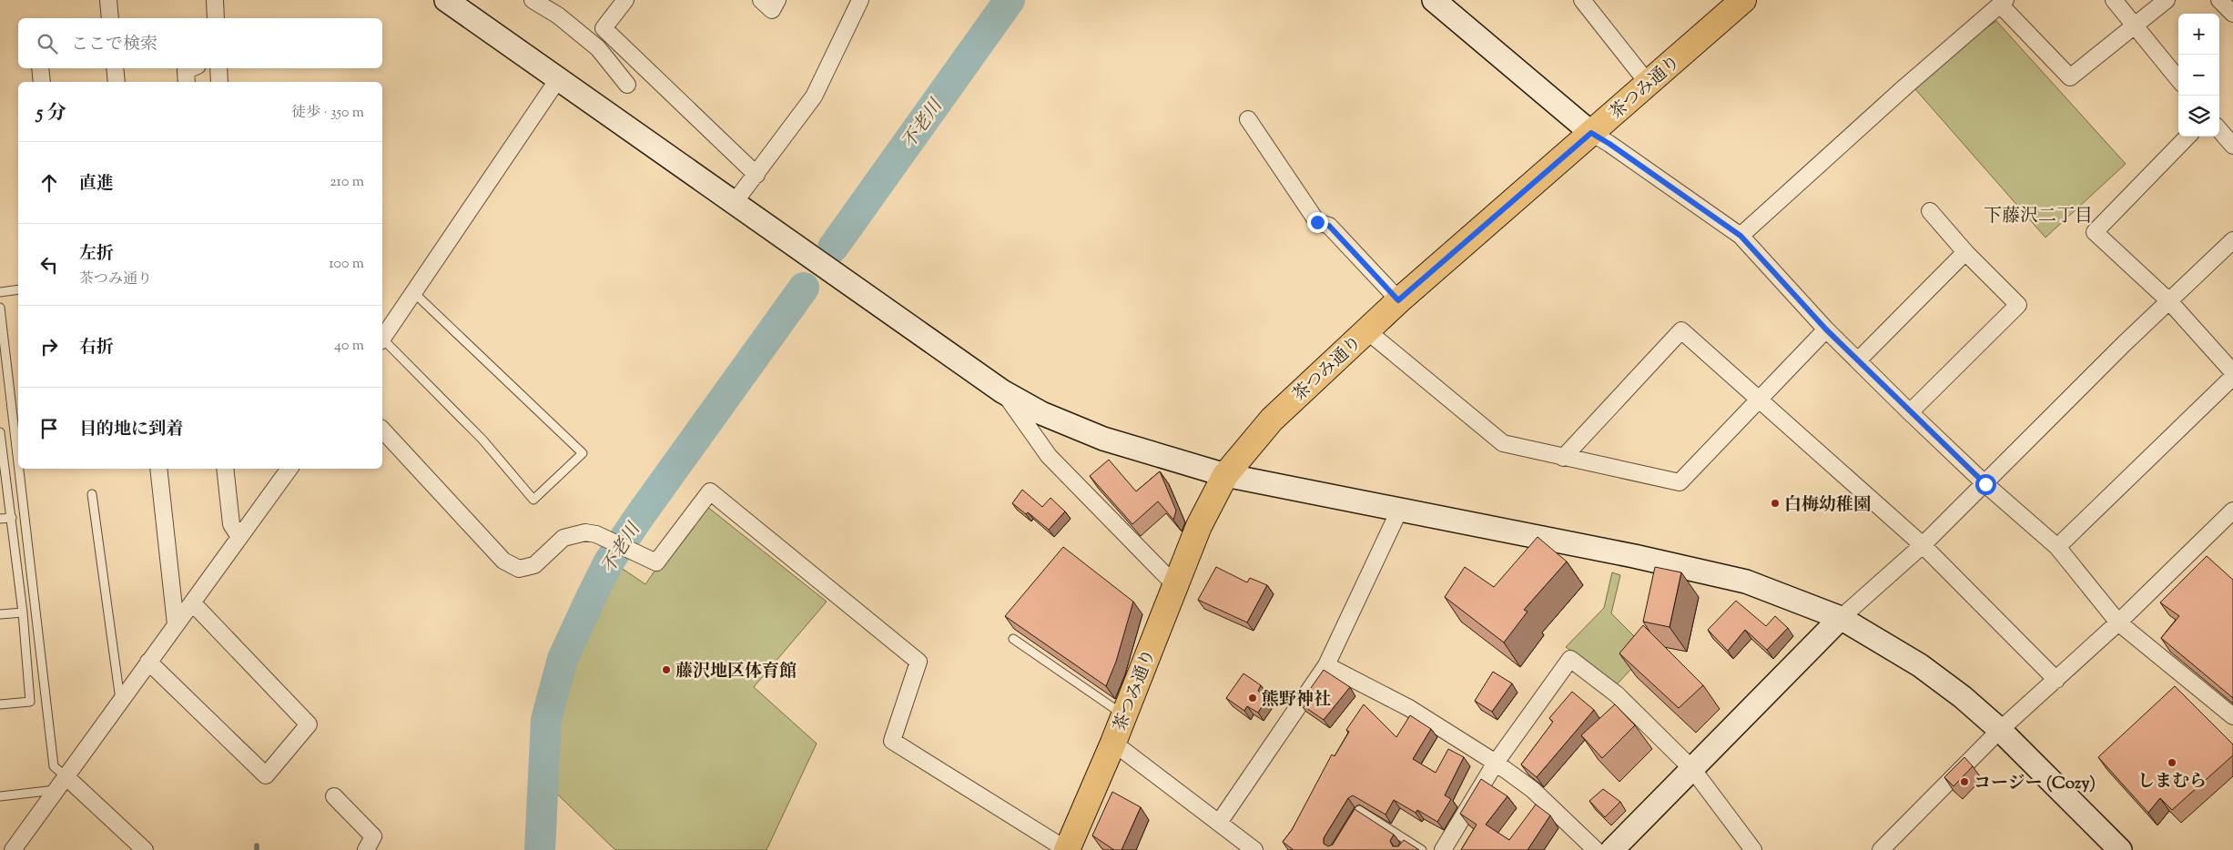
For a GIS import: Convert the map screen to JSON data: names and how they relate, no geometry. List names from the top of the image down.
{
  "streets": {
    "main road": ["茶つみ通り"]
  },
  "districts": ["下藤沢二丁目"],
  "water": ["不老川"],
  "places": [
    "白梅幼稚園",
    "藤沢地区体育館",
    "熊野神社",
    "しまむら",
    "コージー (Cozy)"
  ],
  "page": {
    "map_buttons": ["+", "−"],
    "search": "ここで検索",
    "heading": ["5 分", "徒歩 · 350 m"],
    "list": [
      ["直進", "210 m"],
      ["左折", "茶つみ通り", "100 m"],
      ["右折", "40 m"],
      "目的地に到着"
    ]
  }
}
